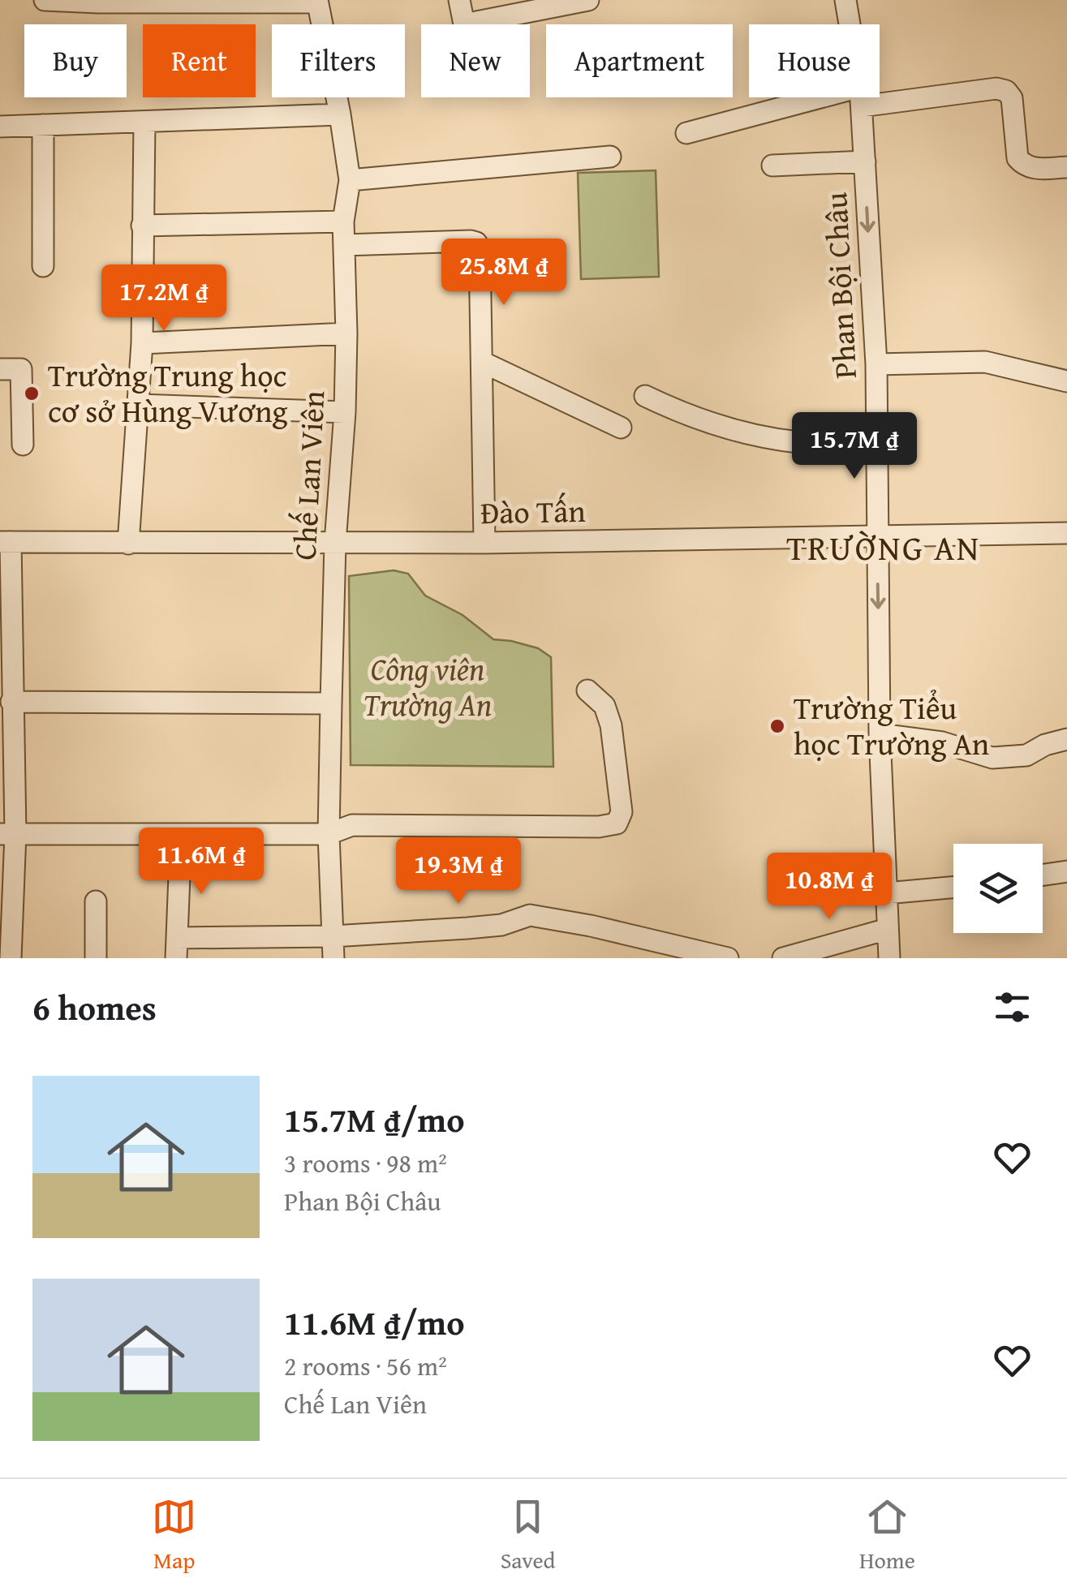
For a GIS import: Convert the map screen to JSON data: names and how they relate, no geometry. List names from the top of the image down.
{
  "streets": {
    "street": ["Phan Bội Châu", "Chế Lan Viên", "Đào Tấn"]
  },
  "crossings": [
    ["Phan Bội Châu", "Đào Tấn"],
    ["Chế Lan Viên", "Đào Tấn"]
  ],
  "one_way": ["Phan Bội Châu"],
  "districts": ["TRƯỜNG AN"],
  "parks": ["Công viên Trường An"],
  "places": ["Trường Trung học cơ sở Hùng Vương", "Trường Tiểu học Trường An"],
  "page": {
    "chip": [
      "Buy",
      "Rent",
      "Filters",
      "New",
      "Apartment",
      "House"
    ],
    "price": [
      "25.8M ₫",
      "17.2M ₫",
      "15.7M ₫",
      "11.6M ₫",
      "19.3M ₫",
      "10.8M ₫"
    ],
    "heading": "6 homes",
    "list": [
      {
        "name": "15.7M ₫/mo",
        "note": "3 rooms · 98 m² · Phan Bội Châu"
      },
      {
        "name": "11.6M ₫/mo",
        "note": "2 rooms · 56 m² · Chế Lan Viên"
      }
    ],
    "tabs": ["Map", "Saved", "Home"]
  }
}
